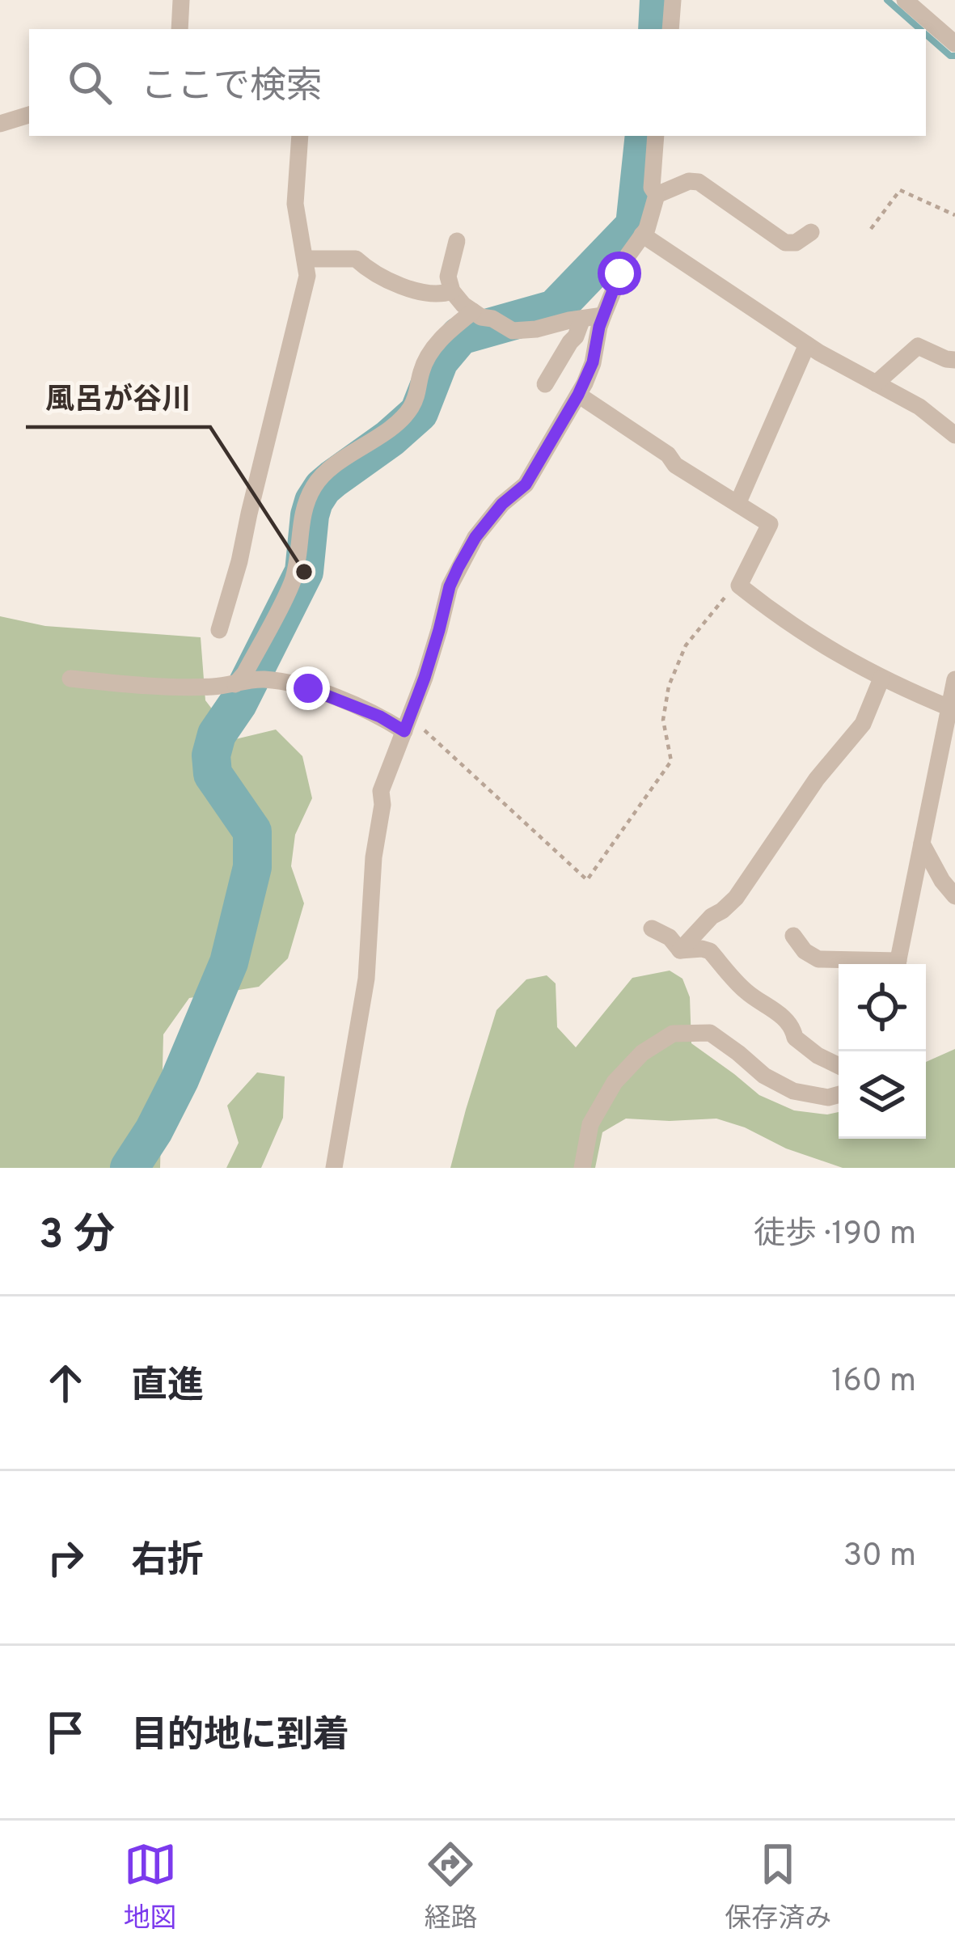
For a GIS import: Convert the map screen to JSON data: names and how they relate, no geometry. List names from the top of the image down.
{
  "places": ["風呂が谷川"],
  "page": {
    "search": "ここで検索",
    "heading": ["3 分", "徒歩 · 190 m"],
    "list": [
      ["直進", "160 m"],
      ["右折", "30 m"],
      "目的地に到着"
    ],
    "nav": ["地図", "経路", "保存済み"]
  }
}
